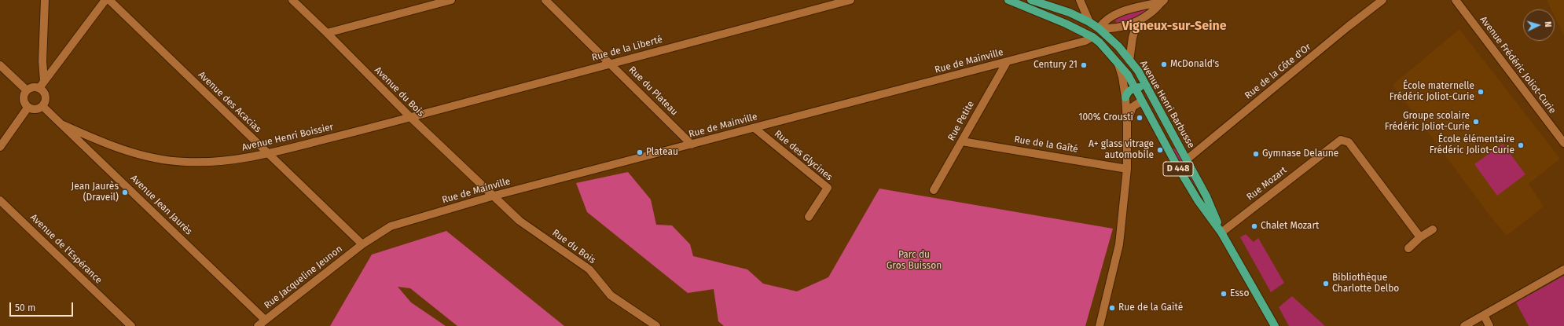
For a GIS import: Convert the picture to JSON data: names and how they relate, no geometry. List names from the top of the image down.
{
  "streets": {
    "main road": ["Avenue Henri Barbusse", "D 448"],
    "street": [
      "Rue de la Liberté",
      "Rue de Mainville",
      "Avenue Frédéric Joliot-Curie",
      "Rue de la Côte d'Or",
      "Rue du Plateau",
      "Avenue du Bois",
      "Avenue des Acacias",
      "Rue Petite",
      "Avenue Henri Boissier",
      "Rue de la Gaîté",
      "Rue des Glycines",
      "Rue Mozart",
      "Avenue Jean Jaurès",
      "Rue du Bois",
      "Avenue de l'Espérance",
      "Rue Jacqueline Jeunon"
    ]
  },
  "crossings": [
    ["Rue de la Liberté", "Rue du Plateau"],
    ["Rue de la Liberté", "Avenue du Bois"],
    ["Rue de la Liberté", "Avenue Henri Boissier"],
    ["Rue de Mainville", "Rue du Plateau"],
    ["Rue de Mainville", "Avenue du Bois"],
    ["Rue de Mainville", "Avenue des Acacias"],
    ["Rue de Mainville", "Avenue Henri Barbusse"],
    ["Rue de Mainville", "Rue Petite"],
    ["Rue de Mainville", "Rue des Glycines"],
    ["Rue de Mainville", "Rue du Bois"],
    ["Rue de Mainville", "Rue Jacqueline Jeunon"],
    ["Rue de la Côte d'Or", "Avenue Henri Barbusse"],
    ["Avenue du Bois", "Avenue Henri Boissier"],
    ["Avenue du Bois", "Rue du Bois"],
    ["Avenue des Acacias", "Avenue Henri Boissier"],
    ["Avenue des Acacias", "Rue Jacqueline Jeunon"],
    ["Avenue Henri Barbusse", "Rue Mozart"],
    ["Rue Petite", "Rue de la Gaîté"],
    ["Avenue Henri Boissier", "Avenue Jean Jaurès"],
    ["Avenue Jean Jaurès", "Rue Jacqueline Jeunon"]
  ],
  "districts": ["Vigneux-sur-Seine"],
  "parks": ["Parc du Gros Buisson"],
  "places": [
    "McDonald's",
    "Century 21",
    "École maternelle Frédéric Joliot-Curie",
    "100% Crousti",
    "Groupe scolaire Frédéric Joliot-Curie",
    "École élémentaire Frédéric Joliot-Curie",
    "A+ glass vitrage automobile",
    "Plateau",
    "Gymnase Delaune",
    "Jean Jaurès (Draveil)",
    "Chalet Mozart",
    "Bibliothèque Charlotte Delbo",
    "Esso",
    "Rue de la Gaìté"
  ],
  "scale_bar": "50 m",
  "north": "right"
}
